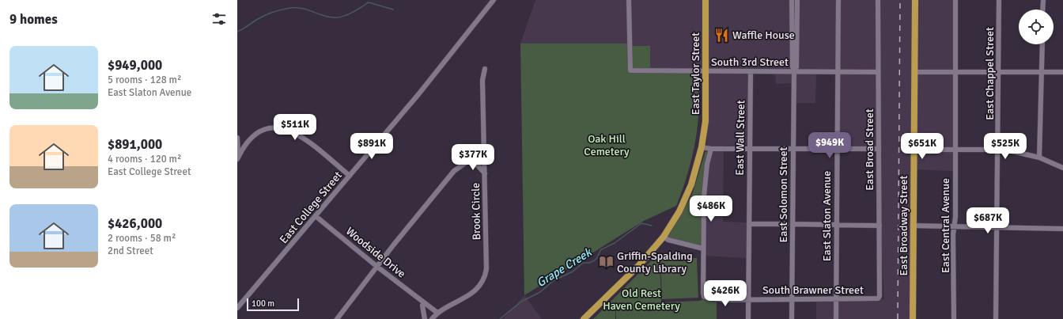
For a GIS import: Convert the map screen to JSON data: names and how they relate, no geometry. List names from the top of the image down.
{
  "streets": {
    "main road": ["East Taylor Street", "East Broadway Street"],
    "street": [
      "South 3rd Street",
      "East Chappel Street",
      "East Wall Street",
      "East Broad Street",
      "East Solomon Street",
      "East College Street",
      "Brook Circle",
      "East Slaton Avenue",
      "East Central Avenue",
      "Woodside Drive",
      "South Brawner Street"
    ]
  },
  "crossings": [
    ["South 3rd Street", "East Taylor Street"],
    ["South 3rd Street", "East Wall Street"],
    ["South 3rd Street", "East Broad Street"],
    ["South 3rd Street", "East Solomon Street"],
    ["South 3rd Street", "East Slaton Avenue"],
    ["East Wall Street", "South Brawner Street"],
    ["East Broad Street", "South Brawner Street"],
    ["East Solomon Street", "South Brawner Street"],
    ["East College Street", "Woodside Drive"],
    ["Brook Circle", "Woodside Drive"],
    ["East Slaton Avenue", "South Brawner Street"]
  ],
  "water": ["Grape Creek"],
  "parks": ["Oak Hill Cemetery", "Old Rest Haven Cemetery"],
  "places": {
    "restaurant": ["Waffle House"],
    "library": ["Griffin-Spalding County Library"]
  },
  "scale_bar": "100 m",
  "page": {
    "heading": "9 homes",
    "list": [
      {
        "name": "$949,000",
        "note": "5 rooms · 128 m² · East Slaton Avenue"
      },
      {
        "name": "$891,000",
        "note": "4 rooms · 120 m² · East College Street"
      },
      {
        "name": "$426,000",
        "note": "2 rooms · 58 m² · 2nd Street"
      }
    ],
    "price": [
      "$511K",
      "$949K",
      "$891K",
      "$651K",
      "$525K",
      "$377K",
      "$486K",
      "$687K",
      "$426K"
    ],
    "scale": "100 m"
  }
}
